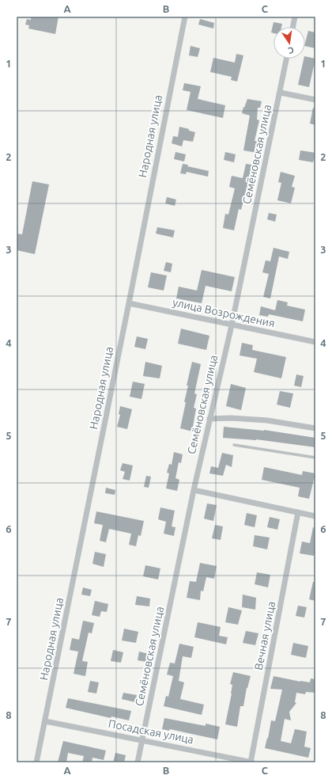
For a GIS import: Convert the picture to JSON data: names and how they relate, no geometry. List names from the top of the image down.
{
  "streets": {
    "street": [
      "Народная улица",
      "Семёновская улица",
      "улица Возрождения",
      "Вечная улица",
      "Посадская улица"
    ]
  },
  "crossings": [
    ["Народная улица", "улица Возрождения"],
    ["Народная улица", "Посадская улица"],
    ["Семёновская улица", "улица Возрождения"],
    ["Семёновская улица", "Посадская улица"],
    ["Вечная улица", "Посадская улица"]
  ],
  "north": "bottom",
  "grid": {
    "columns": ["A", "B", "C"],
    "rows": [
      "1",
      "2",
      "3",
      "4",
      "5",
      "6",
      "7",
      "8"
    ]
  }
}
